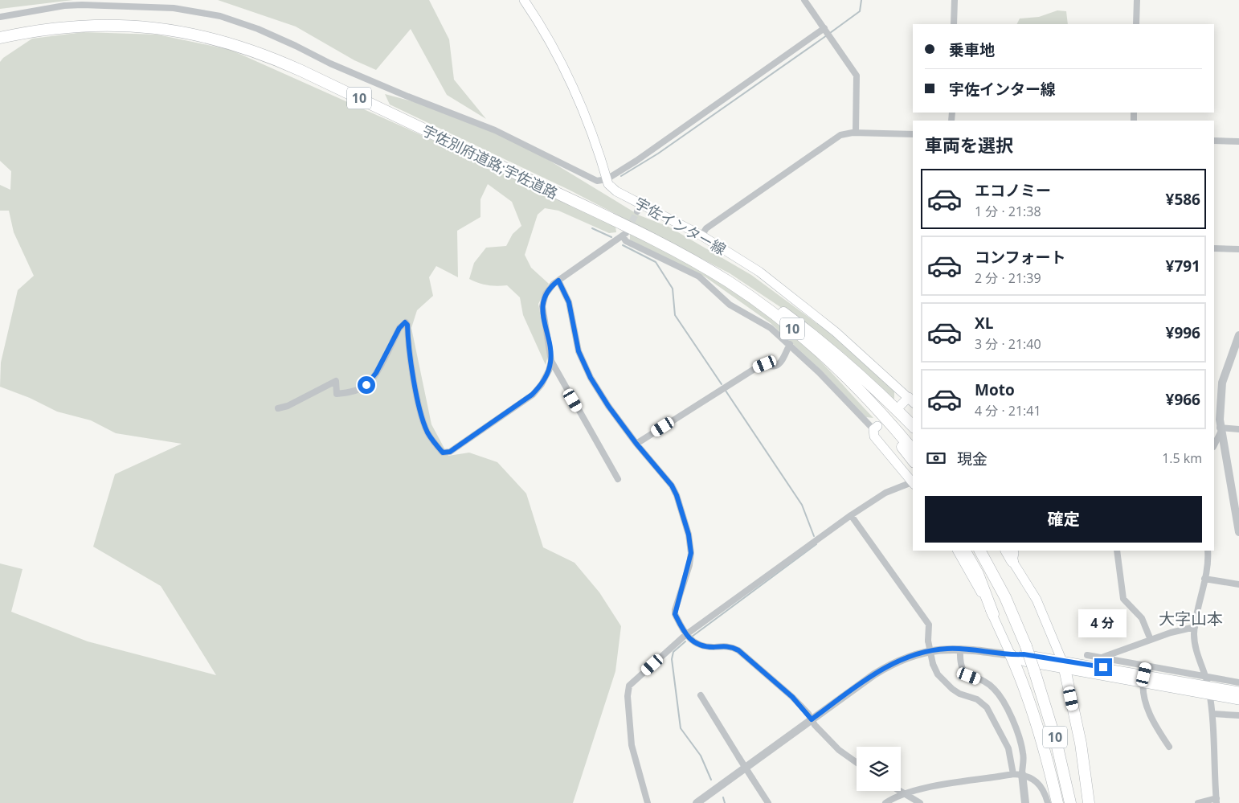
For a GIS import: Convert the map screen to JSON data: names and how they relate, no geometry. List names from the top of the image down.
{
  "streets": {
    "highway": ["10", "宇佐別府道路;宇佐道路"],
    "main road": ["宇佐インター線"]
  },
  "districts": ["大字山本"],
  "page": {
    "banner": ["乗車地", "宇佐インター線"],
    "heading": "車両を選択",
    "list": [
      {
        "name": "エコノミー",
        "note": "1 分 · 21:38",
        "value": "¥586"
      },
      {
        "name": "コンフォート",
        "note": "2 分 · 21:39",
        "value": "¥791"
      },
      {
        "name": "XL",
        "note": "3 分 · 21:40",
        "value": "¥996"
      },
      {
        "name": "Moto",
        "note": "4 分 · 21:41",
        "value": "¥966"
      }
    ],
    "pay": ["現金", "1.5 km"],
    "buttons": "確定",
    "bubble": "4 分"
  }
}
